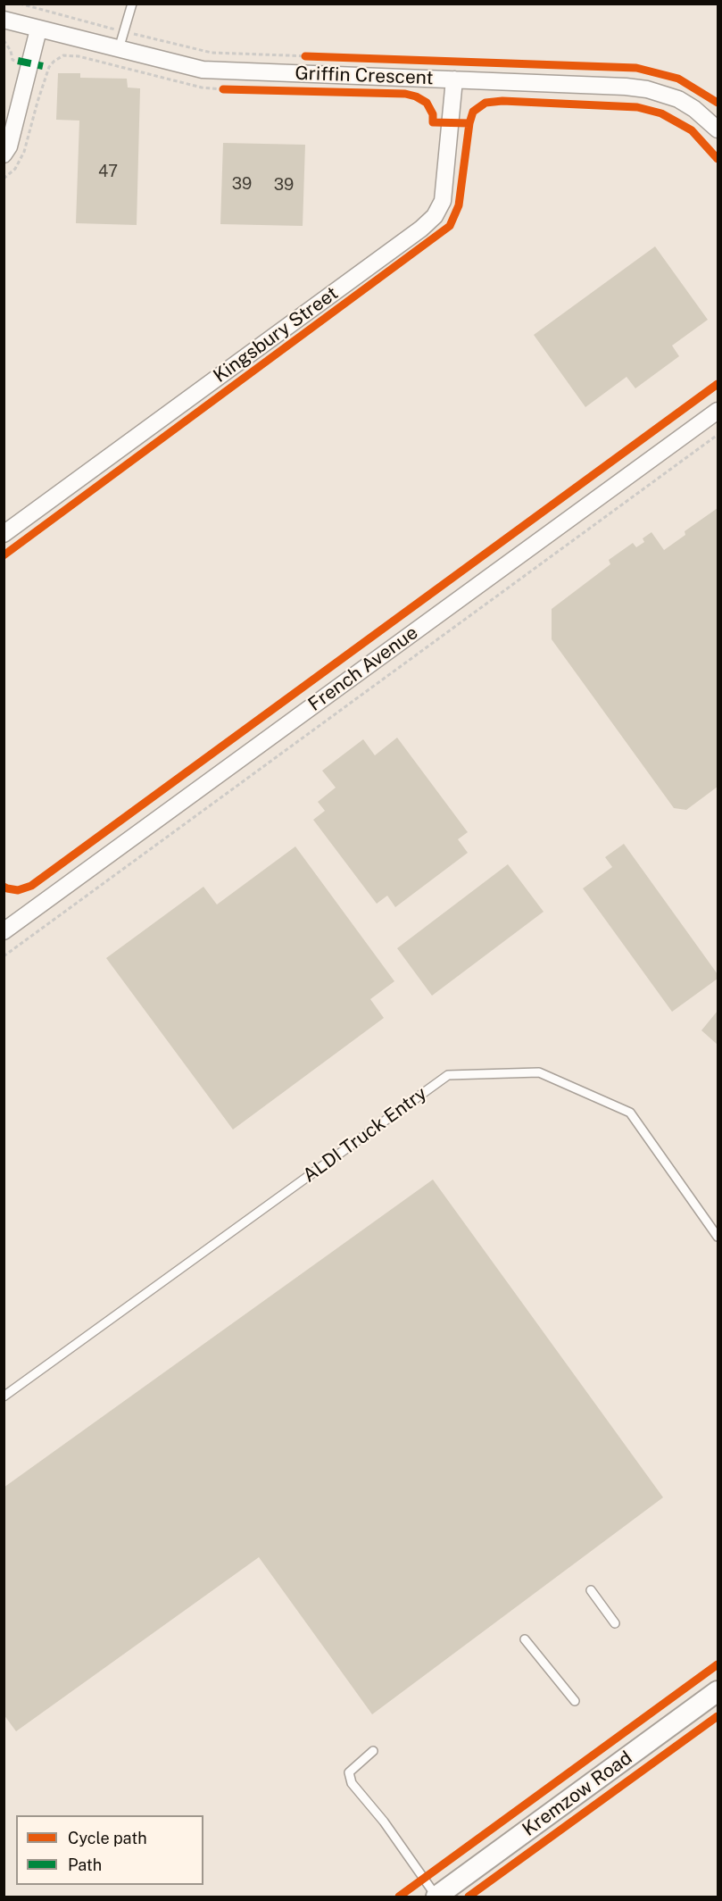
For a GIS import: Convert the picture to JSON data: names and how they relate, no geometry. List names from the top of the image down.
{
  "streets": {
    "street": [
      "Griffin Crescent",
      "Kingsbury Street",
      "French Avenue",
      "Kremzow Road"
    ],
    "lane": ["ALDI Truck Entry"]
  },
  "crossings": [
    ["Griffin Crescent", "Kingsbury Street"]
  ],
  "house_numbers": ["47", "39", "39"],
  "legend": ["Cycle path", "Path"]
}
